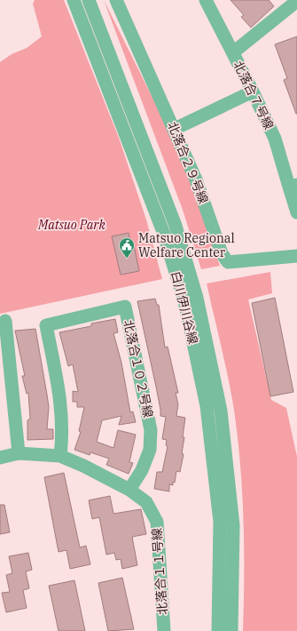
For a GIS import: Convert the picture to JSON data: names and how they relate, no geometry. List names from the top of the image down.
{
  "streets": {
    "street": [
      "北落合７号線",
      "北落合２９号線",
      "白川伊川谷線",
      "北落合１０２号線",
      "北落合１１号線"
    ]
  },
  "crossings": [
    ["北落合１０２号線", "北落合１１号線"]
  ],
  "parks": ["Matsuo Park"],
  "places": {
    "public building": ["Matsuo Regional Welfare Center"]
  }
}
